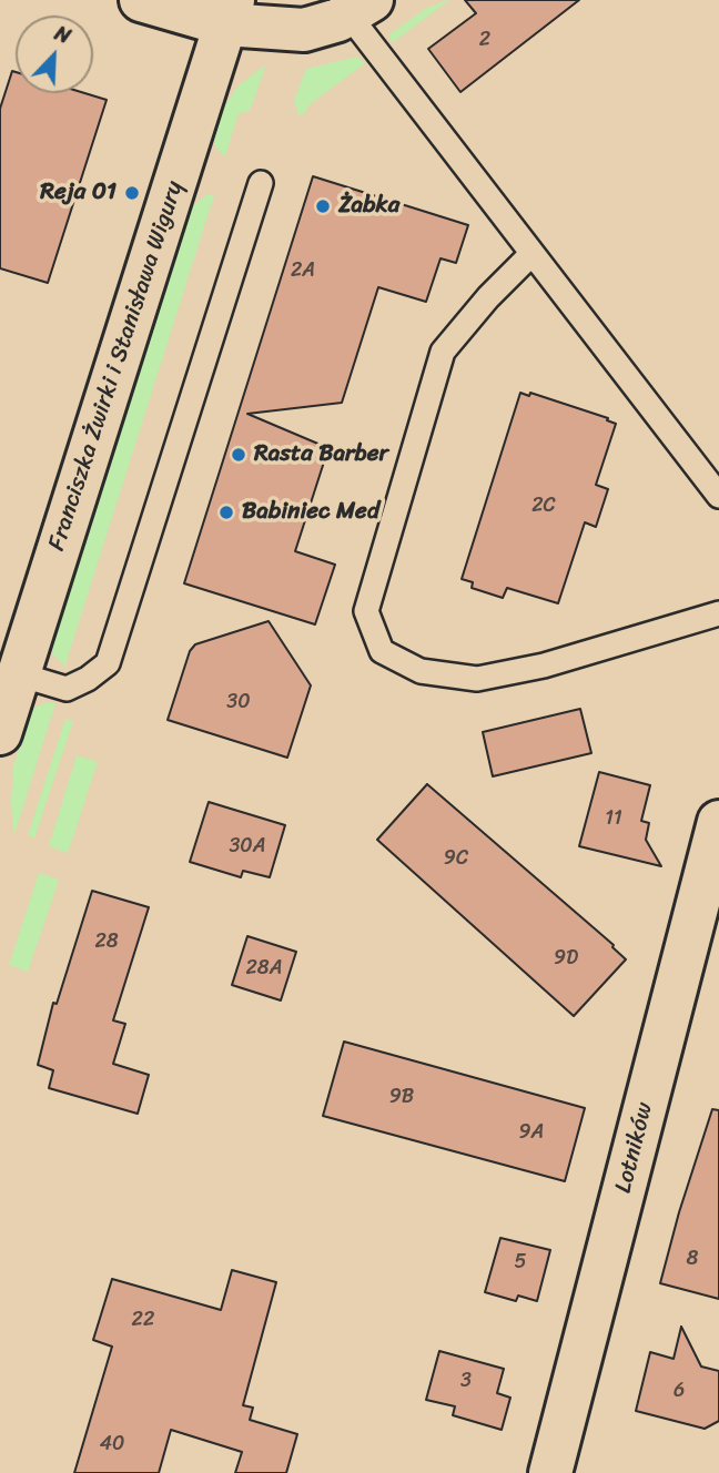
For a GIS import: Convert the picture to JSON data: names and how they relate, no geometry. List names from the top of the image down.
{
  "streets": {
    "street": ["Franciszka Żwirki i Stanisława Wigury", "Lotników"]
  },
  "places": [
    "Reja 01",
    "Żabka",
    "Rasta Barber",
    "Babiniec Med"
  ],
  "house_numbers": [
    "2",
    "2A",
    "2C",
    "30",
    "11",
    "30A",
    "9C",
    "28",
    "9D",
    "28A",
    "9B",
    "9A",
    "8",
    "5",
    "22",
    "3",
    "6",
    "40"
  ],
  "north": "top right"
}
